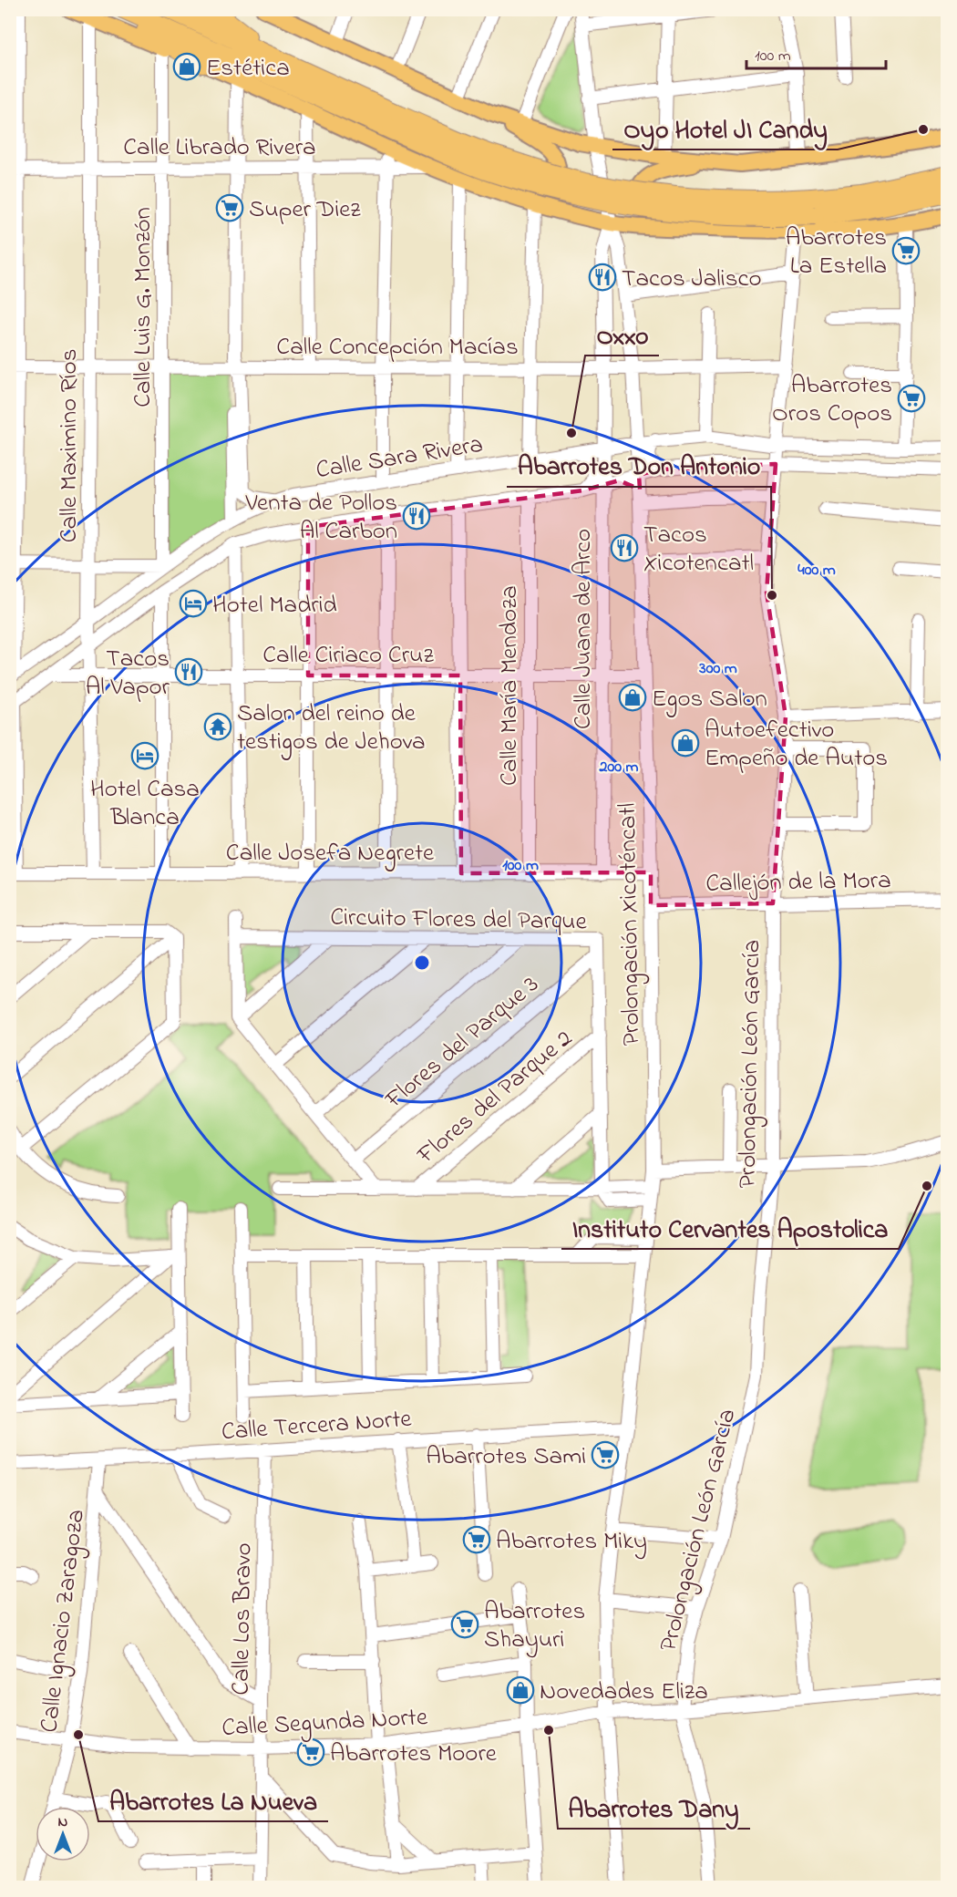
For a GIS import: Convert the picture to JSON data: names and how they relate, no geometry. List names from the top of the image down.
{
  "streets": {
    "street": [
      "Calle Librado Rivera",
      "Calle Luis G. Monzón",
      "Calle Concepción Macías",
      "Calle Maximino Ríos",
      "Calle Sara Rivera",
      "Calle Juana de Arco",
      "Calle Ciriaco Cruz",
      "Calle María Mendoza",
      "Calle Josefa Negrete",
      "Callejón de la Mora",
      "Circuito Flores del Parque",
      "Prolongación Xicoténcatl",
      "Flores del Parque 3",
      "Prolongación León García",
      "Flores del Parque 2",
      "Calle Tercera Norte",
      "Calle Los Bravo",
      "Calle Ignacio Zaragoza",
      "Calle Segunda Norte"
    ]
  },
  "crossings": [
    ["Calle Librado Rivera", "Calle Luis G. Monzón"],
    ["Calle Librado Rivera", "Calle Maximino Ríos"],
    ["Calle Luis G. Monzón", "Calle Concepción Macías"],
    ["Calle Luis G. Monzón", "Calle Sara Rivera"],
    ["Calle Concepción Macías", "Calle Maximino Ríos"],
    ["Calle Concepción Macías", "Prolongación León García"],
    ["Calle Maximino Ríos", "Calle Sara Rivera"],
    ["Calle Maximino Ríos", "Calle Ciriaco Cruz"],
    ["Calle Maximino Ríos", "Calle Josefa Negrete"],
    ["Calle Sara Rivera", "Prolongación León García"],
    ["Calle Juana de Arco", "Calle Ciriaco Cruz"],
    ["Calle Juana de Arco", "Calle Josefa Negrete"],
    ["Calle Ciriaco Cruz", "Calle María Mendoza"],
    ["Calle Ciriaco Cruz", "Prolongación Xicoténcatl"],
    ["Calle María Mendoza", "Calle Josefa Negrete"],
    ["Calle Josefa Negrete", "Prolongación Xicoténcatl"],
    ["Callejón de la Mora", "Prolongación Xicoténcatl"],
    ["Callejón de la Mora", "Prolongación León García"],
    ["Circuito Flores del Parque", "Flores del Parque 3"],
    ["Circuito Flores del Parque", "Flores del Parque 2"],
    ["Prolongación Xicoténcatl", "Calle Tercera Norte"],
    ["Prolongación Xicoténcatl", "Calle Segunda Norte"],
    ["Prolongación León García", "Calle Segunda Norte"],
    ["Calle Tercera Norte", "Calle Los Bravo"],
    ["Calle Tercera Norte", "Calle Ignacio Zaragoza"],
    ["Calle Los Bravo", "Calle Segunda Norte"],
    ["Calle Ignacio Zaragoza", "Calle Segunda Norte"]
  ],
  "places": {
    "shop": [
      "Estética",
      "Egos Salon",
      "Autoefectivo Empeño de Autos",
      "Novedades Eliza"
    ],
    "other": [
      "Oyo Hotel JI Candy",
      "Oxxo",
      "Abarrotes Don Antonio",
      "Instituto Cervantes Apostolica",
      "Abarrotes Dany",
      "Abarrotes La Nueva"
    ],
    "supermarket": [
      "Super Diez",
      "Abarrotes La Estella",
      "Abarrotes Oros Copos",
      "Abarrotes Sami",
      "Abarrotes Miky",
      "Abarrotes Shayuri",
      "Abarrotes Moore"
    ],
    "restaurant": [
      "Tacos Jalisco",
      "Venta de Pollos Al Carbon",
      "Tacos Xicotencatl",
      "Tacos Al Vapor"
    ],
    "hotel": ["Hotel Madrid", "Hotel Casa Blanca"],
    "temple": ["Salon del reino de testigos de Jehova"]
  },
  "scale_bar": "100 m",
  "north": "top",
  "rings": [
    "400 m",
    "300 m",
    "200 m",
    "100 m"
  ]
}
